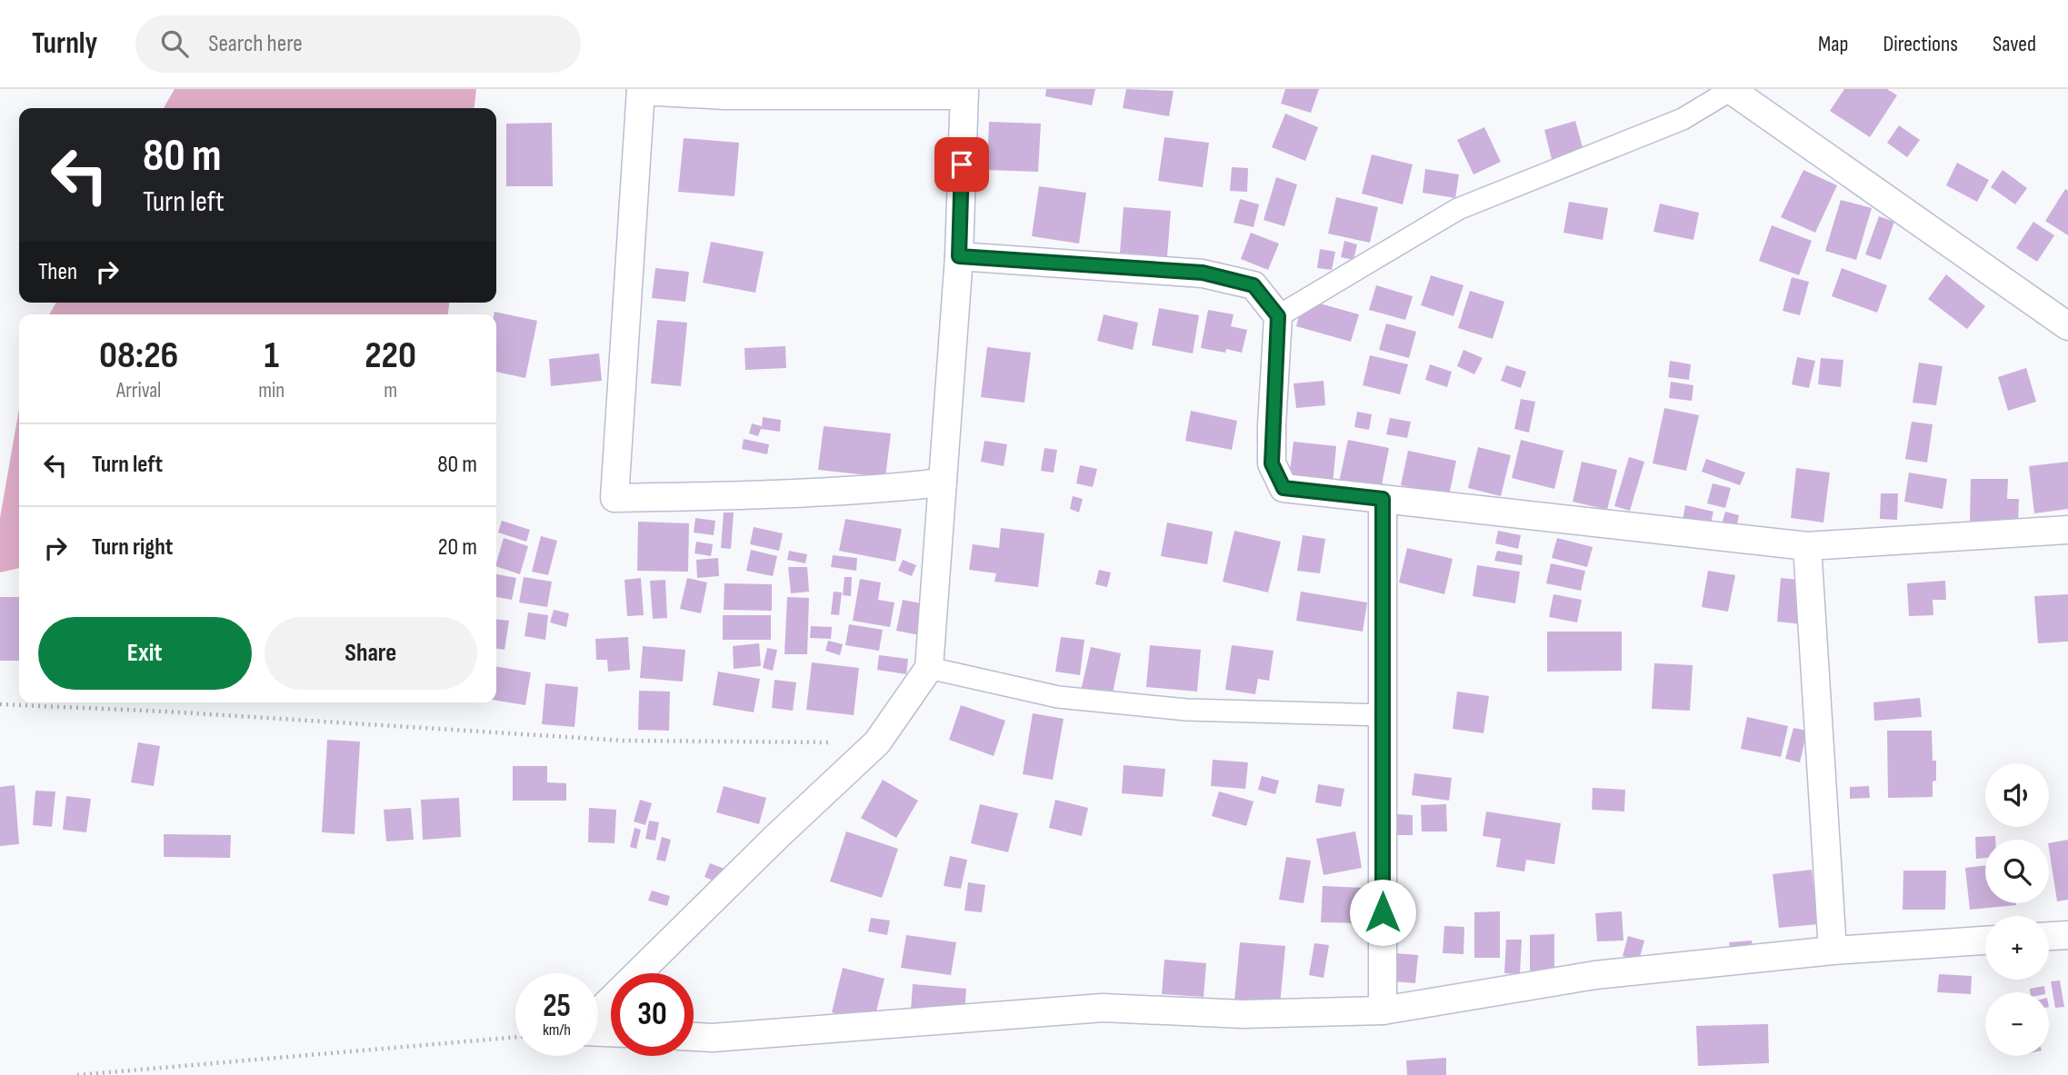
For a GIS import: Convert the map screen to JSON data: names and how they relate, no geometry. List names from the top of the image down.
{
  "page": {
    "header": "Turnly",
    "search": "Search here",
    "nav": ["Map", "Directions", "Saved"],
    "turn": ["80 m", "Turn left"],
    "then": "Then",
    "eta": [
      "08:26",
      "Arrival",
      "1",
      "min",
      "220",
      "m"
    ],
    "list": [
      {
        "name": "Turn left",
        "value": "80 m"
      },
      {
        "name": "Turn right",
        "value": "20 m"
      }
    ],
    "buttons": ["Exit", "Share"],
    "map_buttons": ["+", "−"],
    "speed": "25 km/h",
    "limit": "30"
  }
}
